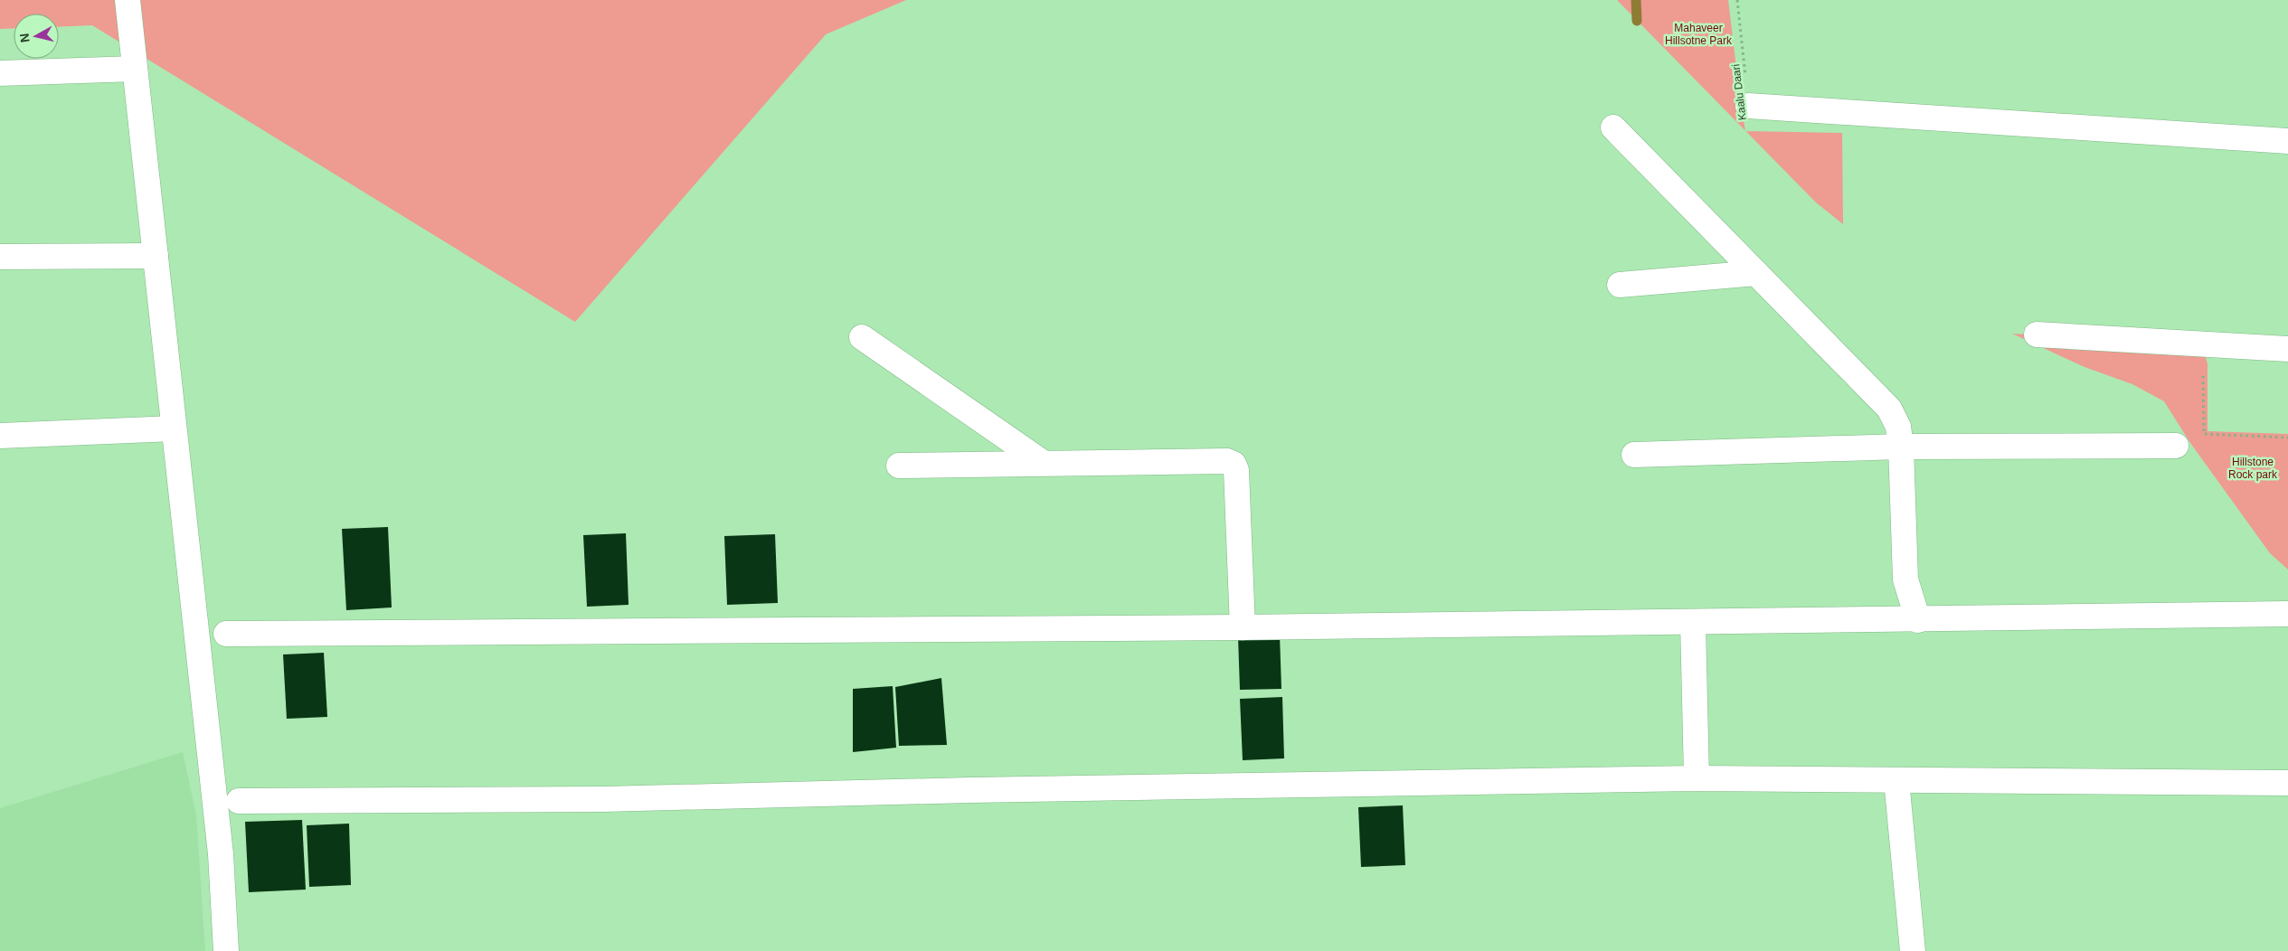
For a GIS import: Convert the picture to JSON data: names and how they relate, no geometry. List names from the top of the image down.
{
  "streets": {
    "path": ["Kaalu Daari"]
  },
  "parks": ["Mahaveer Hillsotne Park", "Hillstone Rock park"],
  "north": "left"
}
